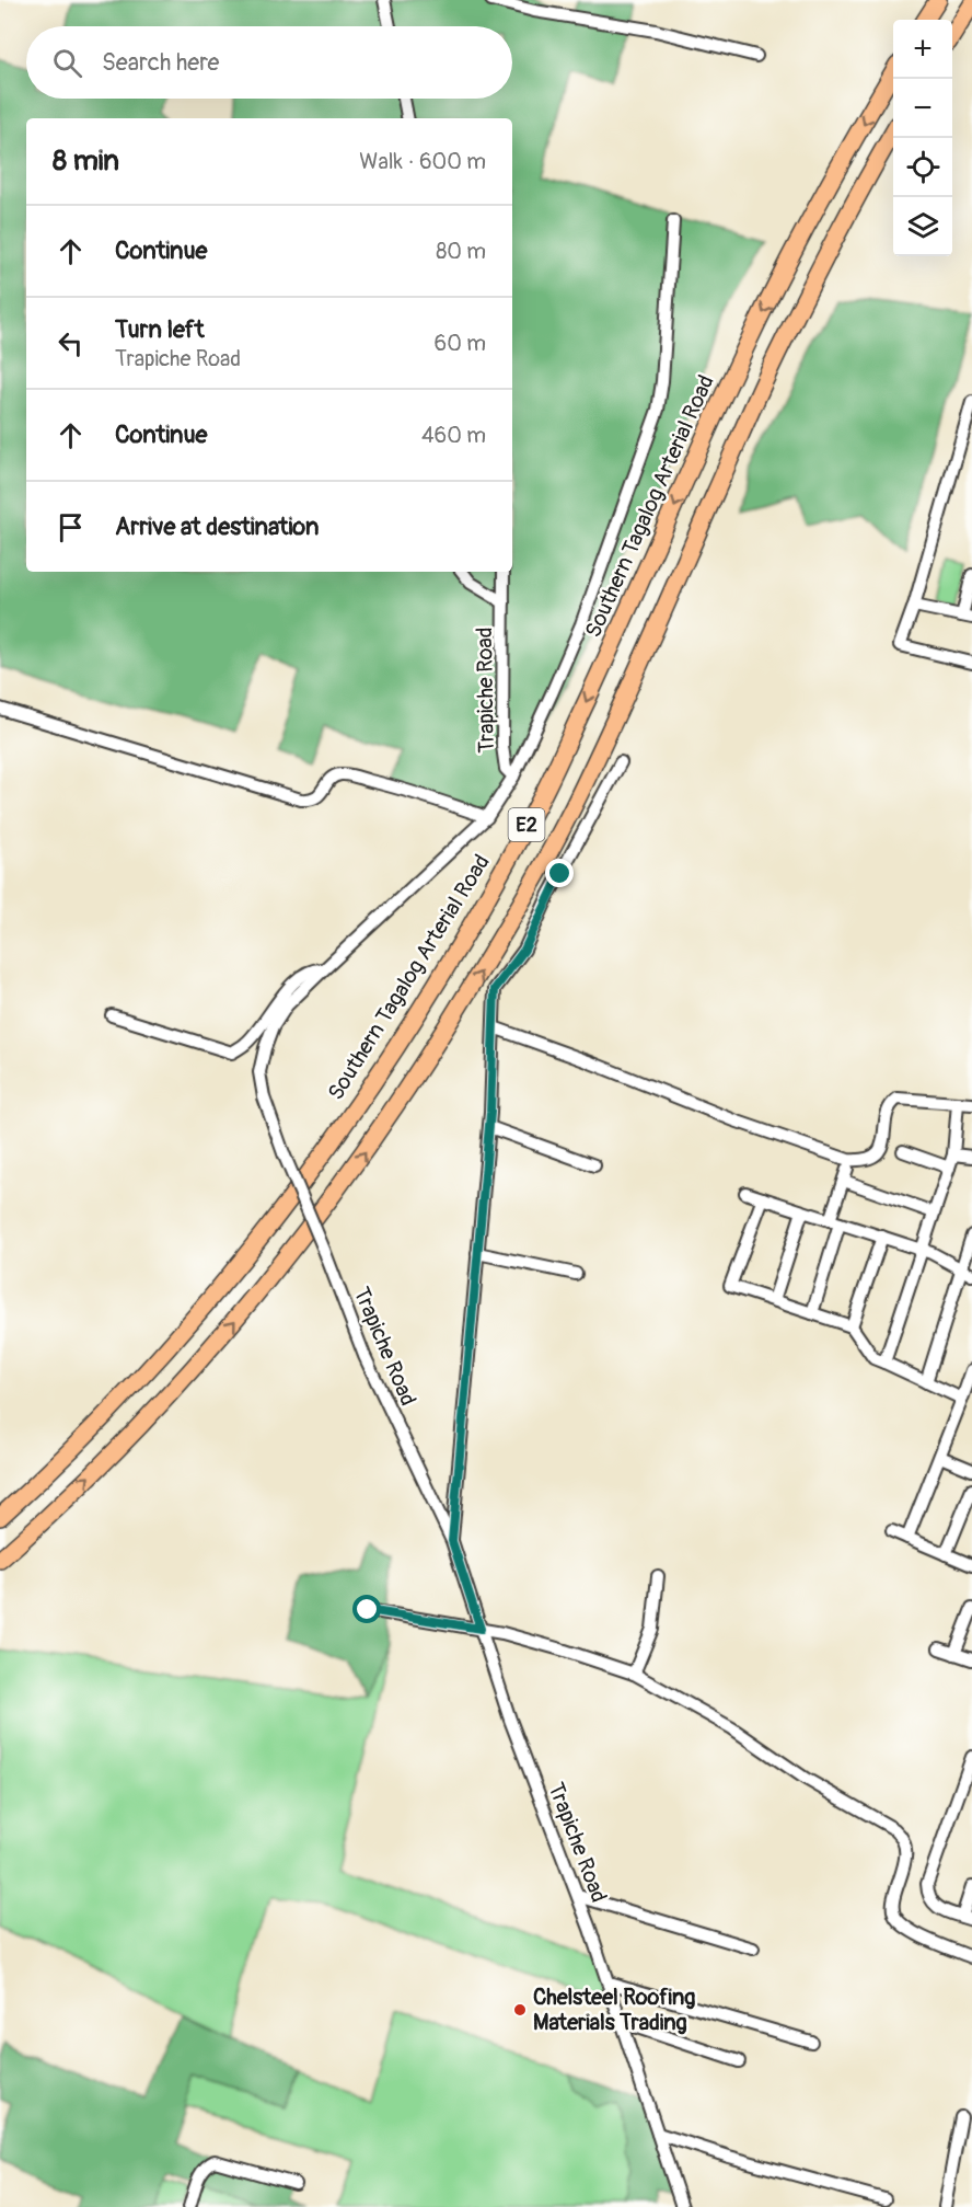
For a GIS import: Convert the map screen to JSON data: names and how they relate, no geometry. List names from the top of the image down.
{
  "streets": {
    "highway": ["Southern Tagalog Arterial Road", "E2"],
    "street": ["Trapiche Road"]
  },
  "places": ["Chelsteel Roofing Materials Trading"],
  "page": {
    "map_buttons": ["+", "−"],
    "search": "Search here",
    "heading": ["8 min", "Walk · 600 m"],
    "list": [
      ["Continue", "80 m"],
      ["Turn left", "Trapiche Road", "60 m"],
      ["Continue", "460 m"],
      "Arrive at destination"
    ]
  }
}
